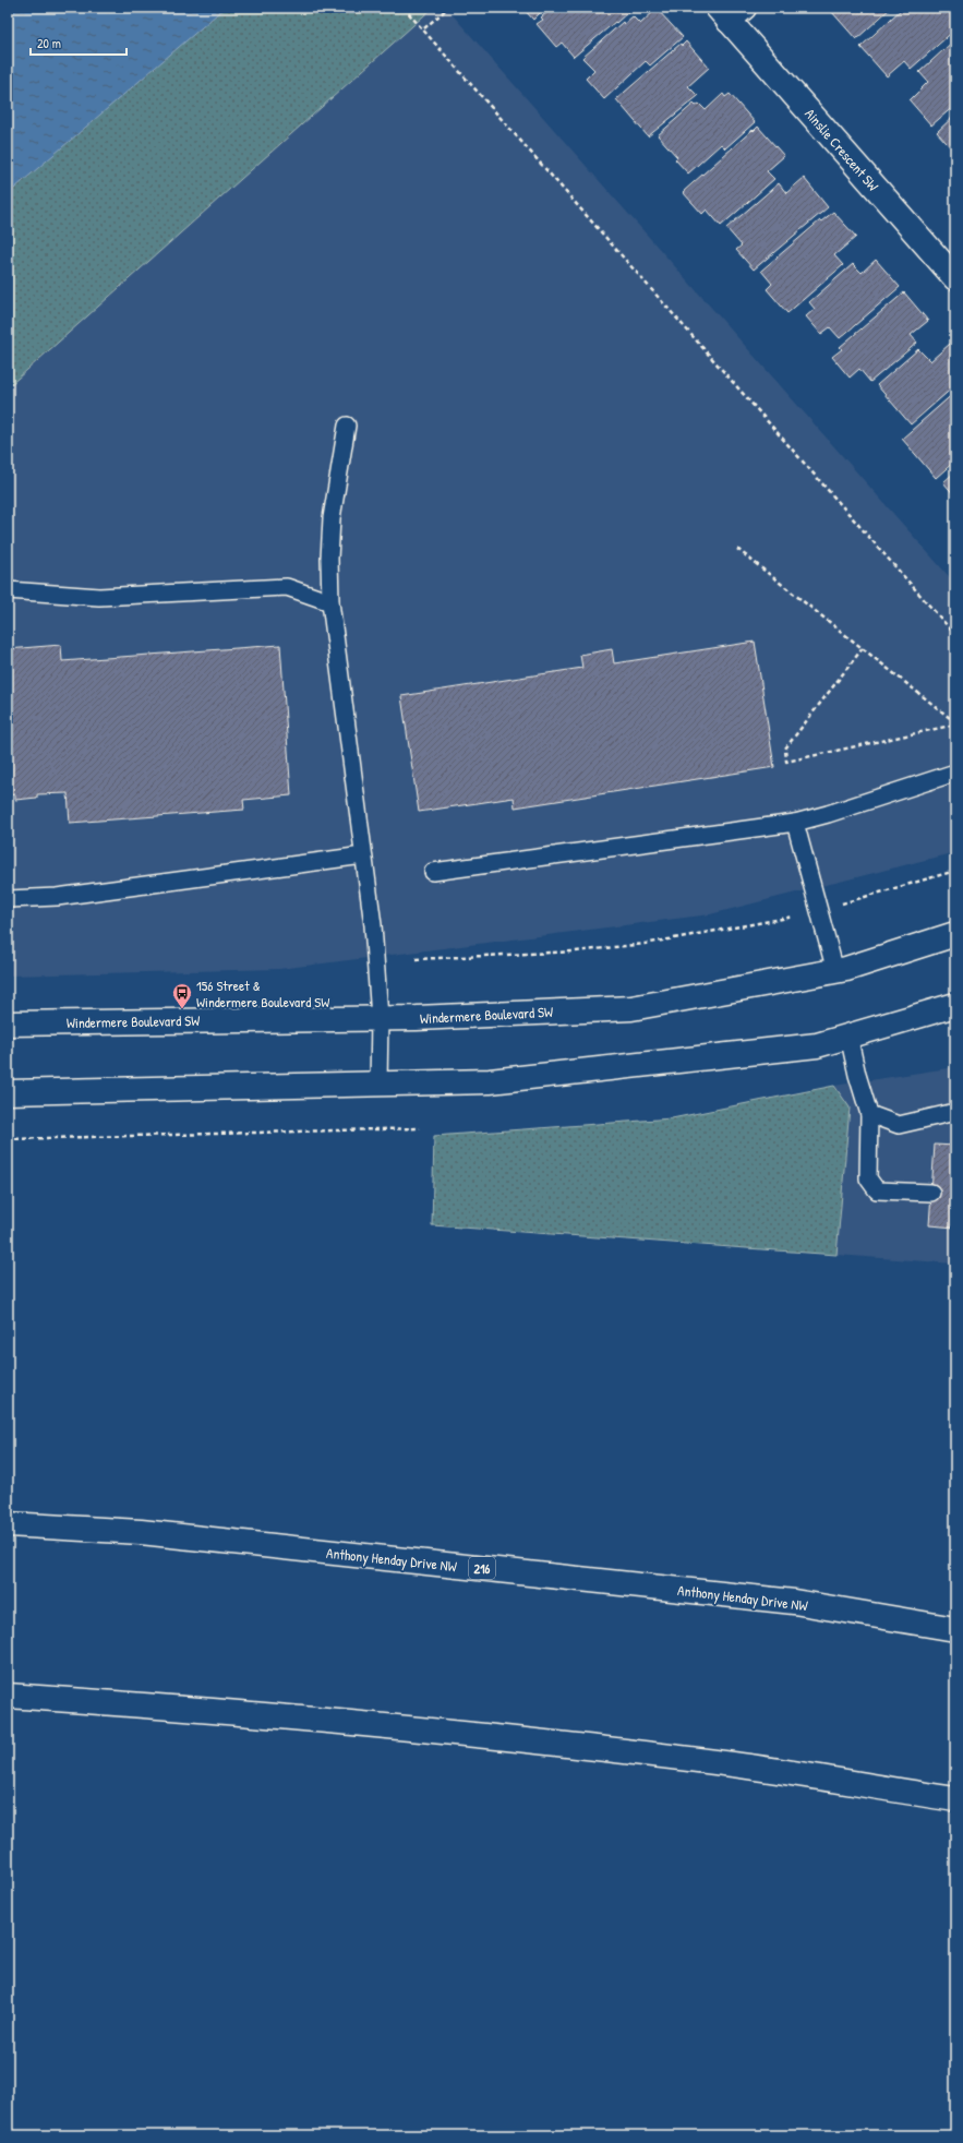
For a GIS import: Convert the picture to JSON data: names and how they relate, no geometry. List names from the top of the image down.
{
  "streets": {
    "main road": [
      "Ainslie Crescent SW",
      "Windermere Boulevard SW",
      "Anthony Henday Drive NW",
      "216"
    ]
  },
  "places": {
    "bus stop": ["156 Street & Windermere Boulevard SW"]
  },
  "scale_bar": "20 m"
}
